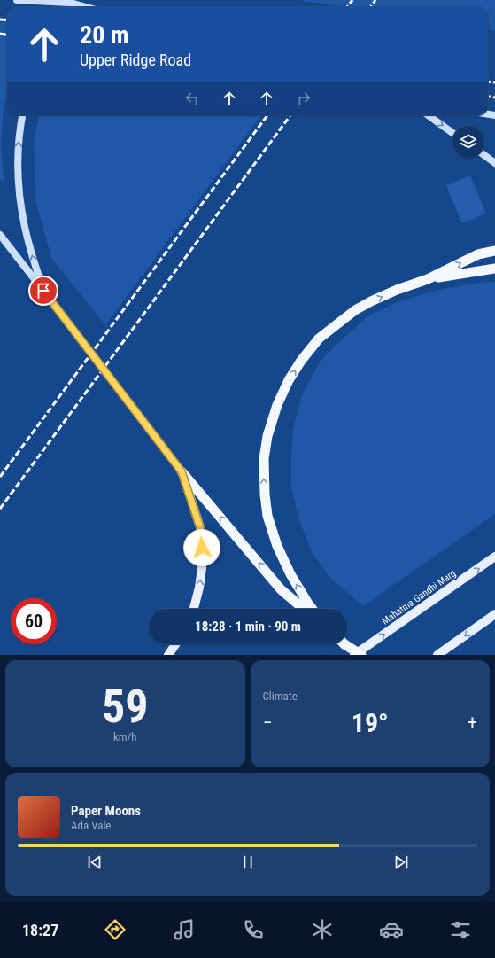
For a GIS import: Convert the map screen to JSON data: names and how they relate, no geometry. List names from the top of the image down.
{
  "streets": {
    "main road": ["Mahatma Gandhi Marg"]
  },
  "page": {
    "turn": ["20 m", "Upper Ridge Road"],
    "limit": "60",
    "trip": "18:28 · 1 min · 90 m",
    "tile": [
      ["59", "km/h"],
      "Climate"
    ],
    "heat": ["−", "19°", "+"],
    "song": ["Paper Moons", "Ada Vale"],
    "tabs": "18:27"
  }
}
